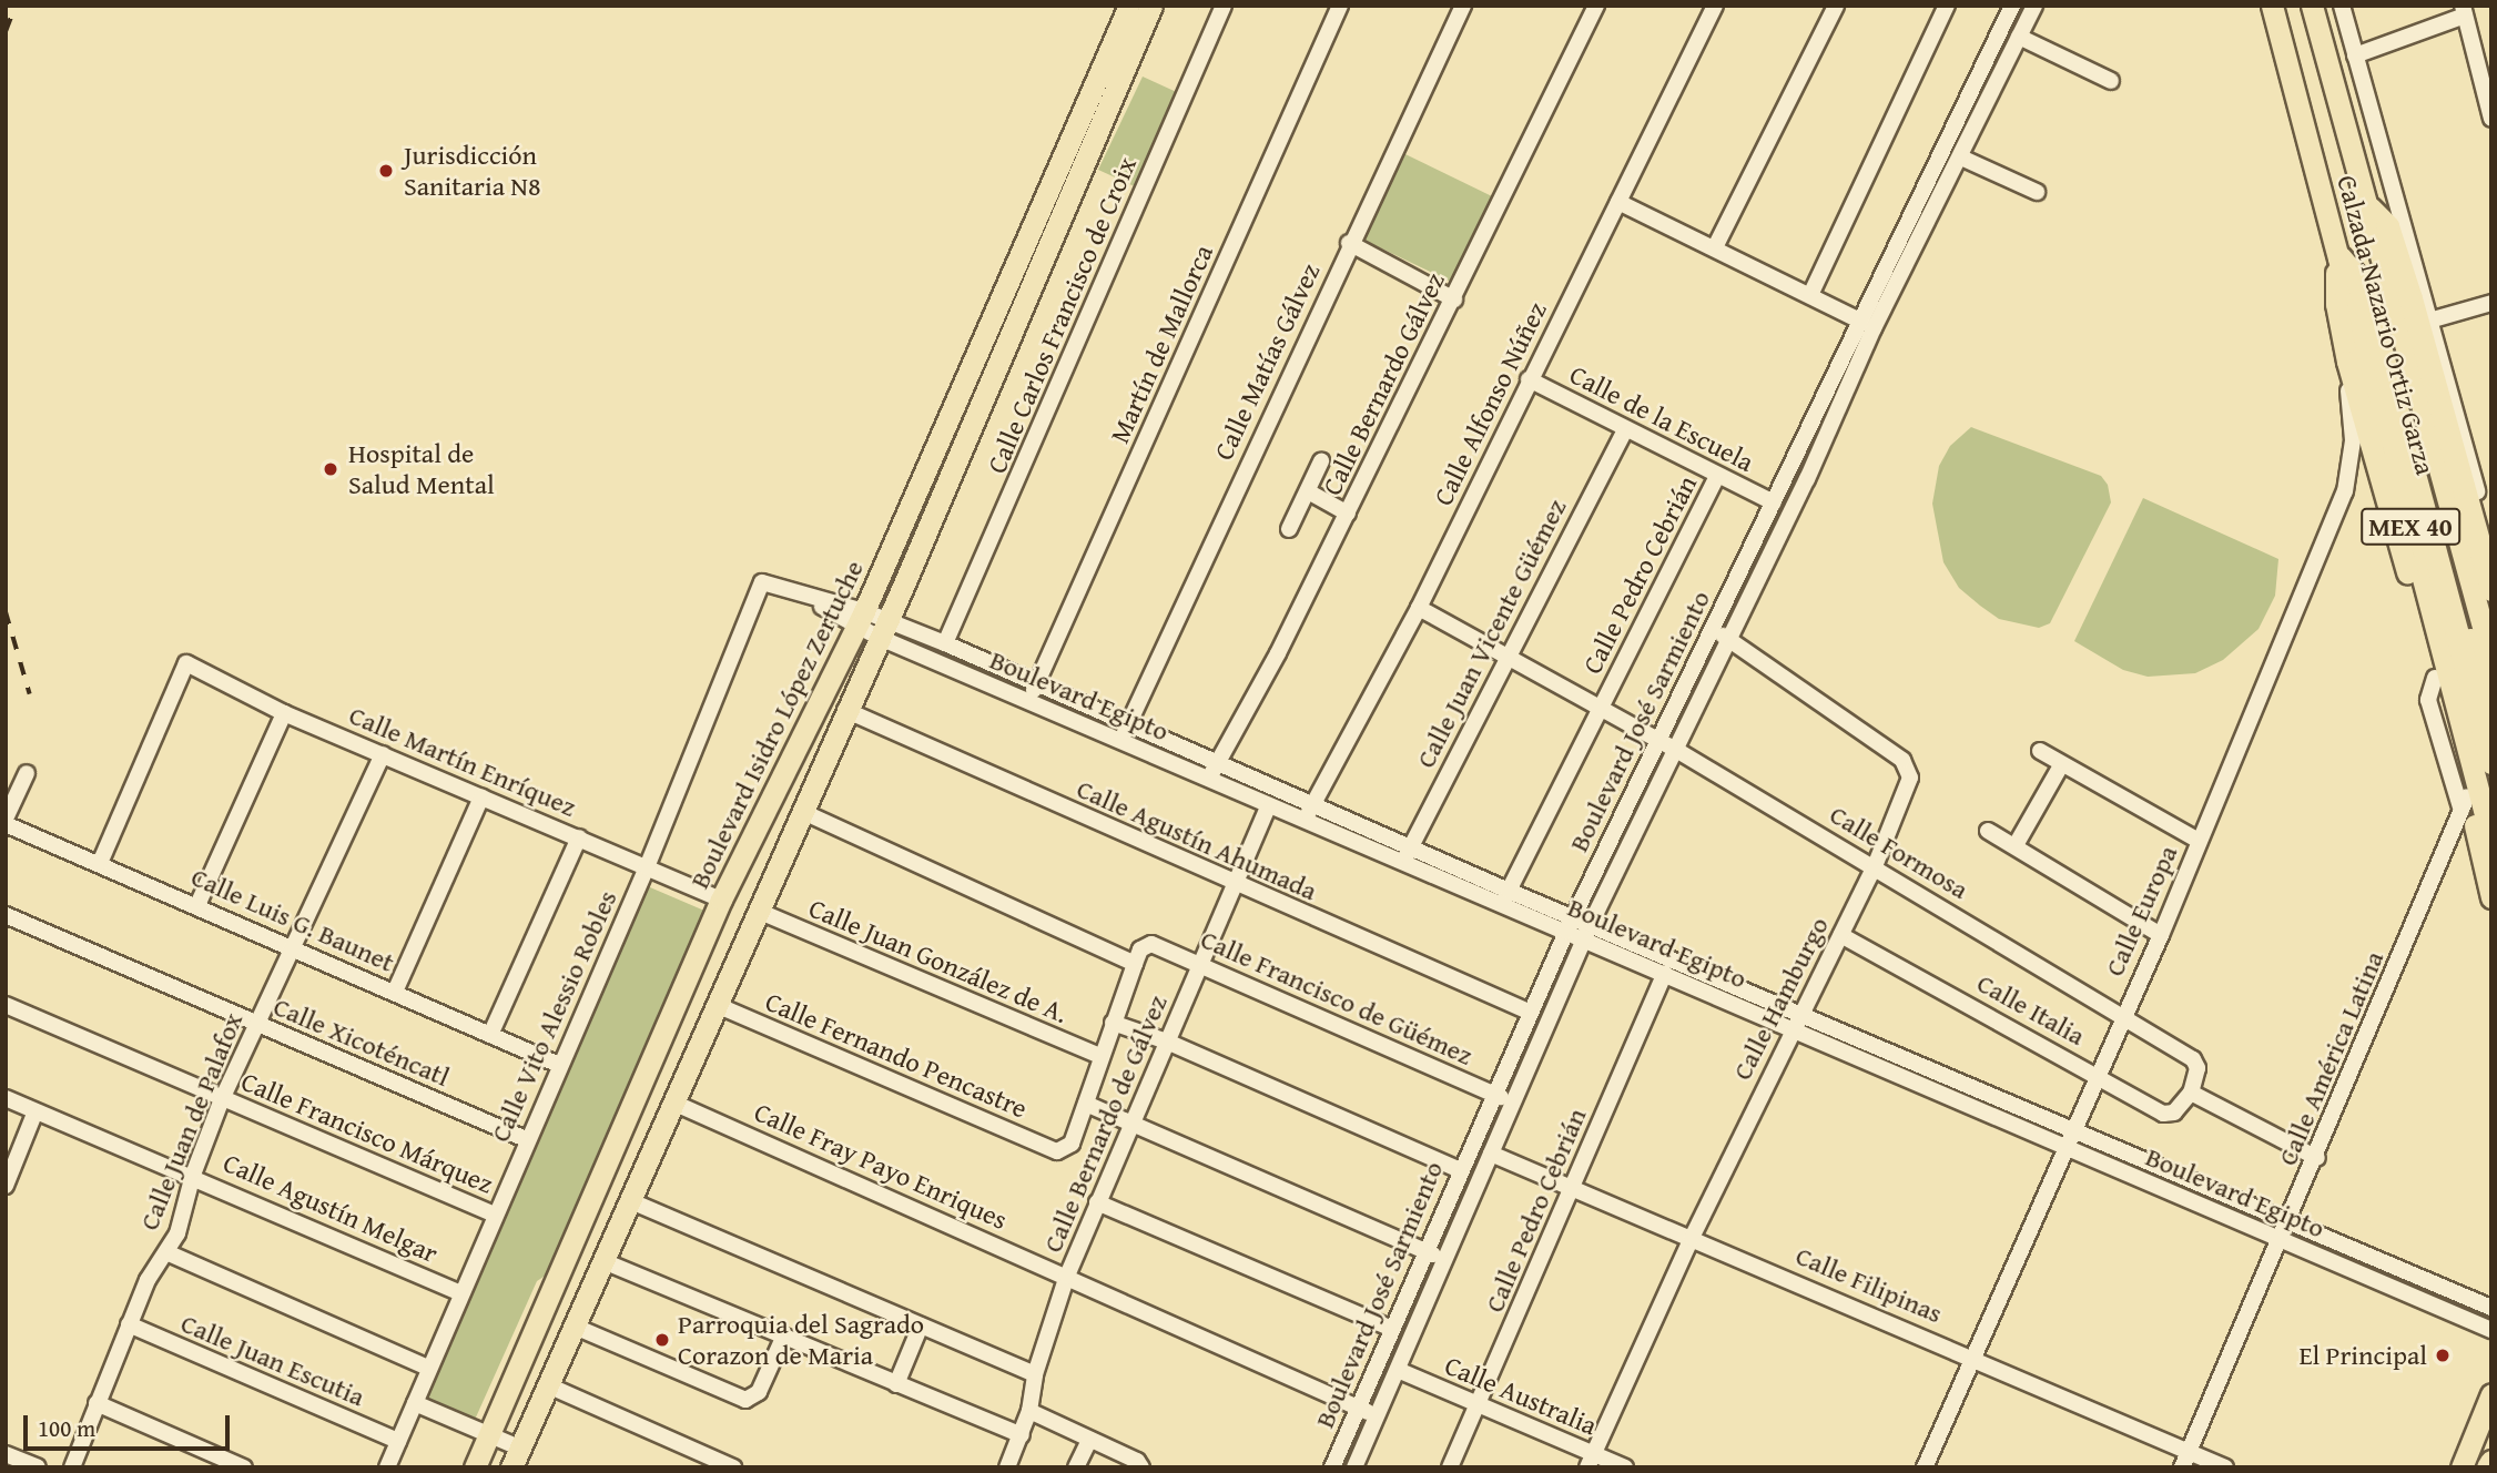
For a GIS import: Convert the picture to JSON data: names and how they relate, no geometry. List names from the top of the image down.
{
  "streets": {
    "main road": ["Calzada Nazario Ortiz Garza", "MEX 40", "Boulevard Isidro López Zertuche"],
    "street": [
      "Calle Carlos Francisco de Croix",
      "Martín de Mallorca",
      "Calle Matías Gálvez",
      "Calle Bernardo Gálvez",
      "Calle Alfonso Núñez",
      "Calle de la Escuela",
      "Calle Pedro Cebrián",
      "Calle Juan Vicente Güémez",
      "Boulevard Egipto",
      "Boulevard José Sarmiento",
      "Calle Martín Enríquez",
      "Calle Agustín Ahumada",
      "Calle Formosa",
      "Calle Europa",
      "Calle Luis G. Baunet",
      "Calle Juan González de A.",
      "Calle Francisco de Güémez",
      "Calle Hamburgo",
      "Calle Italia",
      "Calle Vito Alessio Robles",
      "Calle Xicoténcatl",
      "Calle Fernando Pencastre",
      "Calle América Latina",
      "Calle Juan de Palafox",
      "Calle Bernardo de Gálvez",
      "Calle Francisco Márquez",
      "Calle Fray Payo Enriques",
      "Calle Agustín Melgar",
      "Calle Filipinas",
      "Calle Juan Escutia",
      "Calle Australia"
    ]
  },
  "crossings": [
    ["Calle Carlos Francisco de Croix", "Boulevard Egipto"],
    ["Martín de Mallorca", "Boulevard Egipto"],
    ["Calle Matías Gálvez", "Boulevard Egipto"],
    ["Calle Bernardo Gálvez", "Boulevard Egipto"],
    ["Calle Alfonso Núñez", "Calle de la Escuela"],
    ["Calle Alfonso Núñez", "Boulevard Egipto"],
    ["Calle Alfonso Núñez", "Calle Formosa"],
    ["Calle de la Escuela", "Calle Pedro Cebrián"],
    ["Calle de la Escuela", "Calle Juan Vicente Güémez"],
    ["Calle de la Escuela", "Boulevard José Sarmiento"],
    ["Calle Pedro Cebrián", "Boulevard Egipto"],
    ["Calle Pedro Cebrián", "Calle Formosa"],
    ["Calle Pedro Cebrián", "Calle Filipinas"],
    ["Calle Pedro Cebrián", "Calle Australia"],
    ["Calle Juan Vicente Güémez", "Boulevard Egipto"],
    ["Calle Juan Vicente Güémez", "Calle Formosa"],
    ["Boulevard Egipto", "Boulevard José Sarmiento"],
    ["Boulevard Egipto", "Boulevard Isidro López Zertuche"],
    ["Boulevard Egipto", "Calle Europa"],
    ["Boulevard Egipto", "Calle Hamburgo"],
    ["Boulevard Egipto", "Calle Vito Alessio Robles"],
    ["Boulevard Egipto", "Calle América Latina"],
    ["Boulevard Egipto", "Calle Bernardo de Gálvez"],
    ["Boulevard José Sarmiento", "Calle Agustín Ahumada"],
    ["Boulevard José Sarmiento", "Calle Formosa"],
    ["Boulevard José Sarmiento", "Calle Francisco de Güémez"],
    ["Boulevard José Sarmiento", "Calle Hamburgo"],
    ["Boulevard José Sarmiento", "Calle Fray Payo Enriques"],
    ["Boulevard José Sarmiento", "Calle Filipinas"],
    ["Boulevard José Sarmiento", "Calle Australia"],
    ["Boulevard Isidro López Zertuche", "Calle Martín Enríquez"],
    ["Boulevard Isidro López Zertuche", "Calle Agustín Ahumada"],
    ["Boulevard Isidro López Zertuche", "Calle Juan González de A."],
    ["Boulevard Isidro López Zertuche", "Calle Francisco de Güémez"],
    ["Boulevard Isidro López Zertuche", "Calle Fernando Pencastre"],
    ["Boulevard Isidro López Zertuche", "Calle Fray Payo Enriques"],
    ["Calle Martín Enríquez", "Calle Luis G. Baunet"],
    ["Calle Martín Enríquez", "Calle Vito Alessio Robles"],
    ["Calle Martín Enríquez", "Calle Juan de Palafox"],
    ["Calle Agustín Ahumada", "Calle Bernardo de Gálvez"],
    ["Calle Formosa", "Calle Europa"],
    ["Calle Formosa", "Calle Hamburgo"],
    ["Calle Formosa", "Calle Italia"],
    ["Calle Europa", "Calle Italia"],
    ["Calle Europa", "Calle Filipinas"],
    ["Calle Luis G. Baunet", "Calle Vito Alessio Robles"],
    ["Calle Luis G. Baunet", "Calle Juan de Palafox"],
    ["Calle Francisco de Güémez", "Calle Bernardo de Gálvez"],
    ["Calle Hamburgo", "Calle Italia"],
    ["Calle Hamburgo", "Calle Filipinas"],
    ["Calle Hamburgo", "Calle Australia"],
    ["Calle Vito Alessio Robles", "Calle Xicoténcatl"],
    ["Calle Vito Alessio Robles", "Calle Francisco Márquez"],
    ["Calle Vito Alessio Robles", "Calle Agustín Melgar"],
    ["Calle Vito Alessio Robles", "Calle Juan Escutia"],
    ["Calle Xicoténcatl", "Calle Juan de Palafox"],
    ["Calle América Latina", "Calle Filipinas"],
    ["Calle Juan de Palafox", "Calle Francisco Márquez"],
    ["Calle Juan de Palafox", "Calle Agustín Melgar"],
    ["Calle Juan de Palafox", "Calle Juan Escutia"],
    ["Calle Bernardo de Gálvez", "Calle Fray Payo Enriques"]
  ],
  "places": [
    "Jurisdicción Sanitaria N8",
    "Hospital de Salud Mental",
    "Parroquia del Sagrado Corazon de Maria",
    "El Principal"
  ],
  "scale_bar": "100 m"
}
